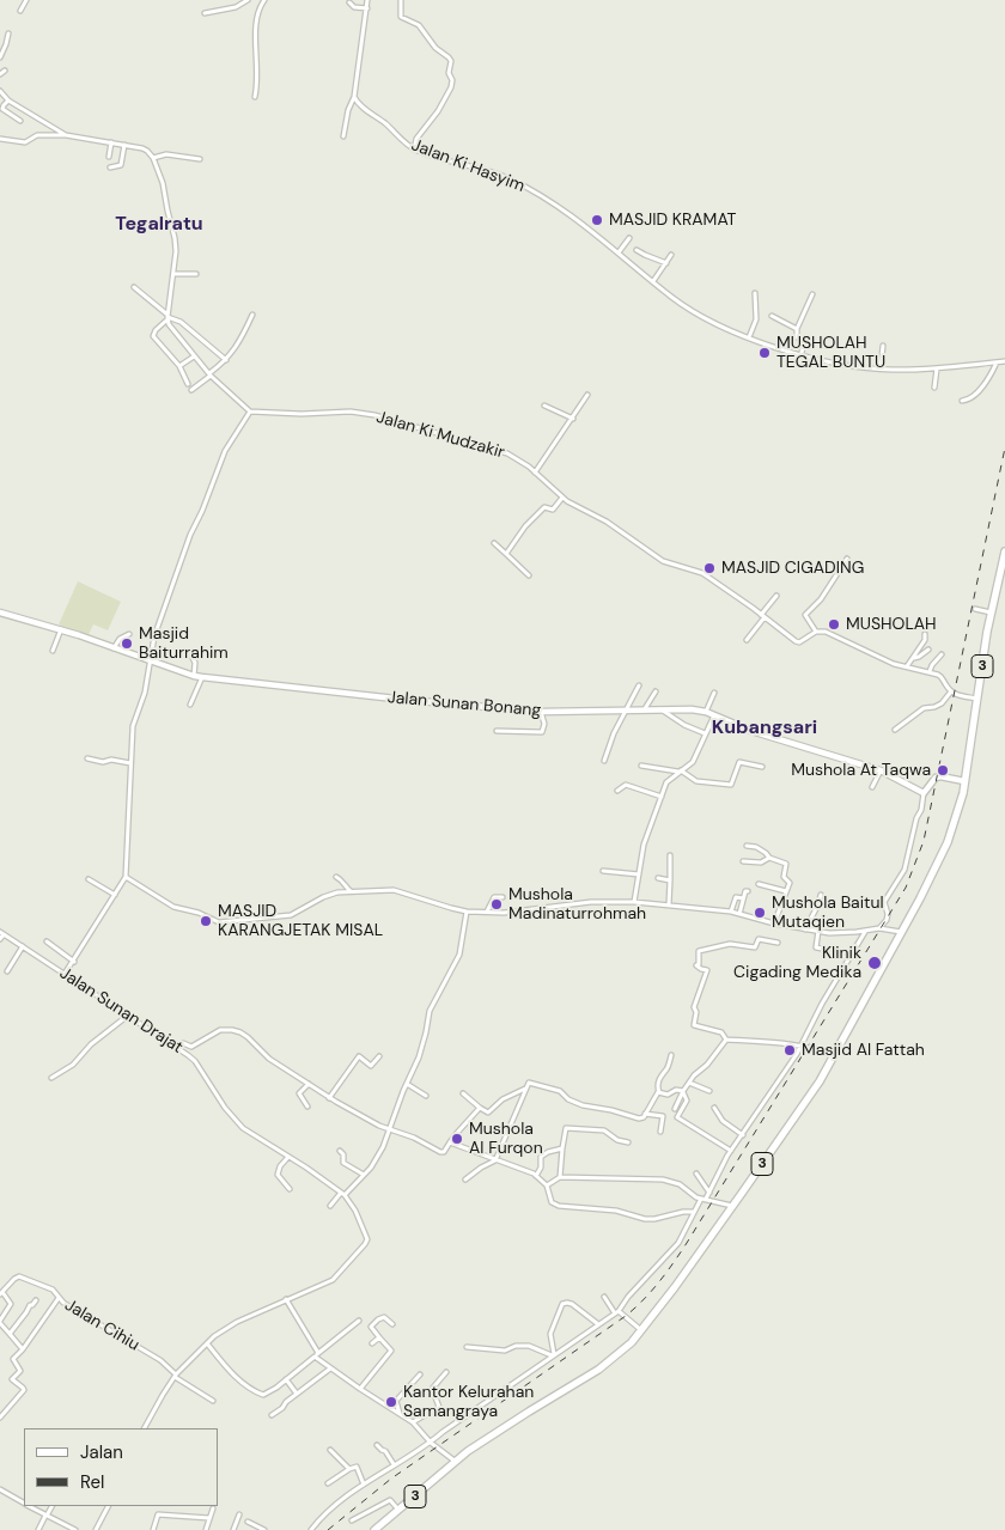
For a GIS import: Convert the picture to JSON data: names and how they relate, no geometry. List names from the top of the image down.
{
  "streets": {
    "highway": ["3"],
    "street": [
      "Jalan Ki Hasyim",
      "Jalan Ki Mudzakir",
      "Jalan Sunan Bonang",
      "Jalan Sunan Drajat",
      "Jalan Cihiu"
    ]
  },
  "crossings": [
    ["Jalan Sunan Drajat", "Jalan Cihiu"]
  ],
  "districts": ["Tegalratu", "Kubangsari"],
  "places": [
    "MASJID KRAMAT",
    "MUSHOLAH TEGAL BUNTU",
    "MASJID CIGADING",
    "MUSHOLAH",
    "Masjid Baiturrahim",
    "Mushola At Taqwa",
    "Mushola Madinaturrohmah",
    "Mushola Baitul Mutaqien",
    "MASJID KARANGJETAK MISAL",
    "Klinik Cigading Medika",
    "Masjid Al Fattah",
    "Mushola Al Furqon",
    "Kantor Kelurahan Samangraya"
  ],
  "legend": ["Jalan", "Rel"]
}
